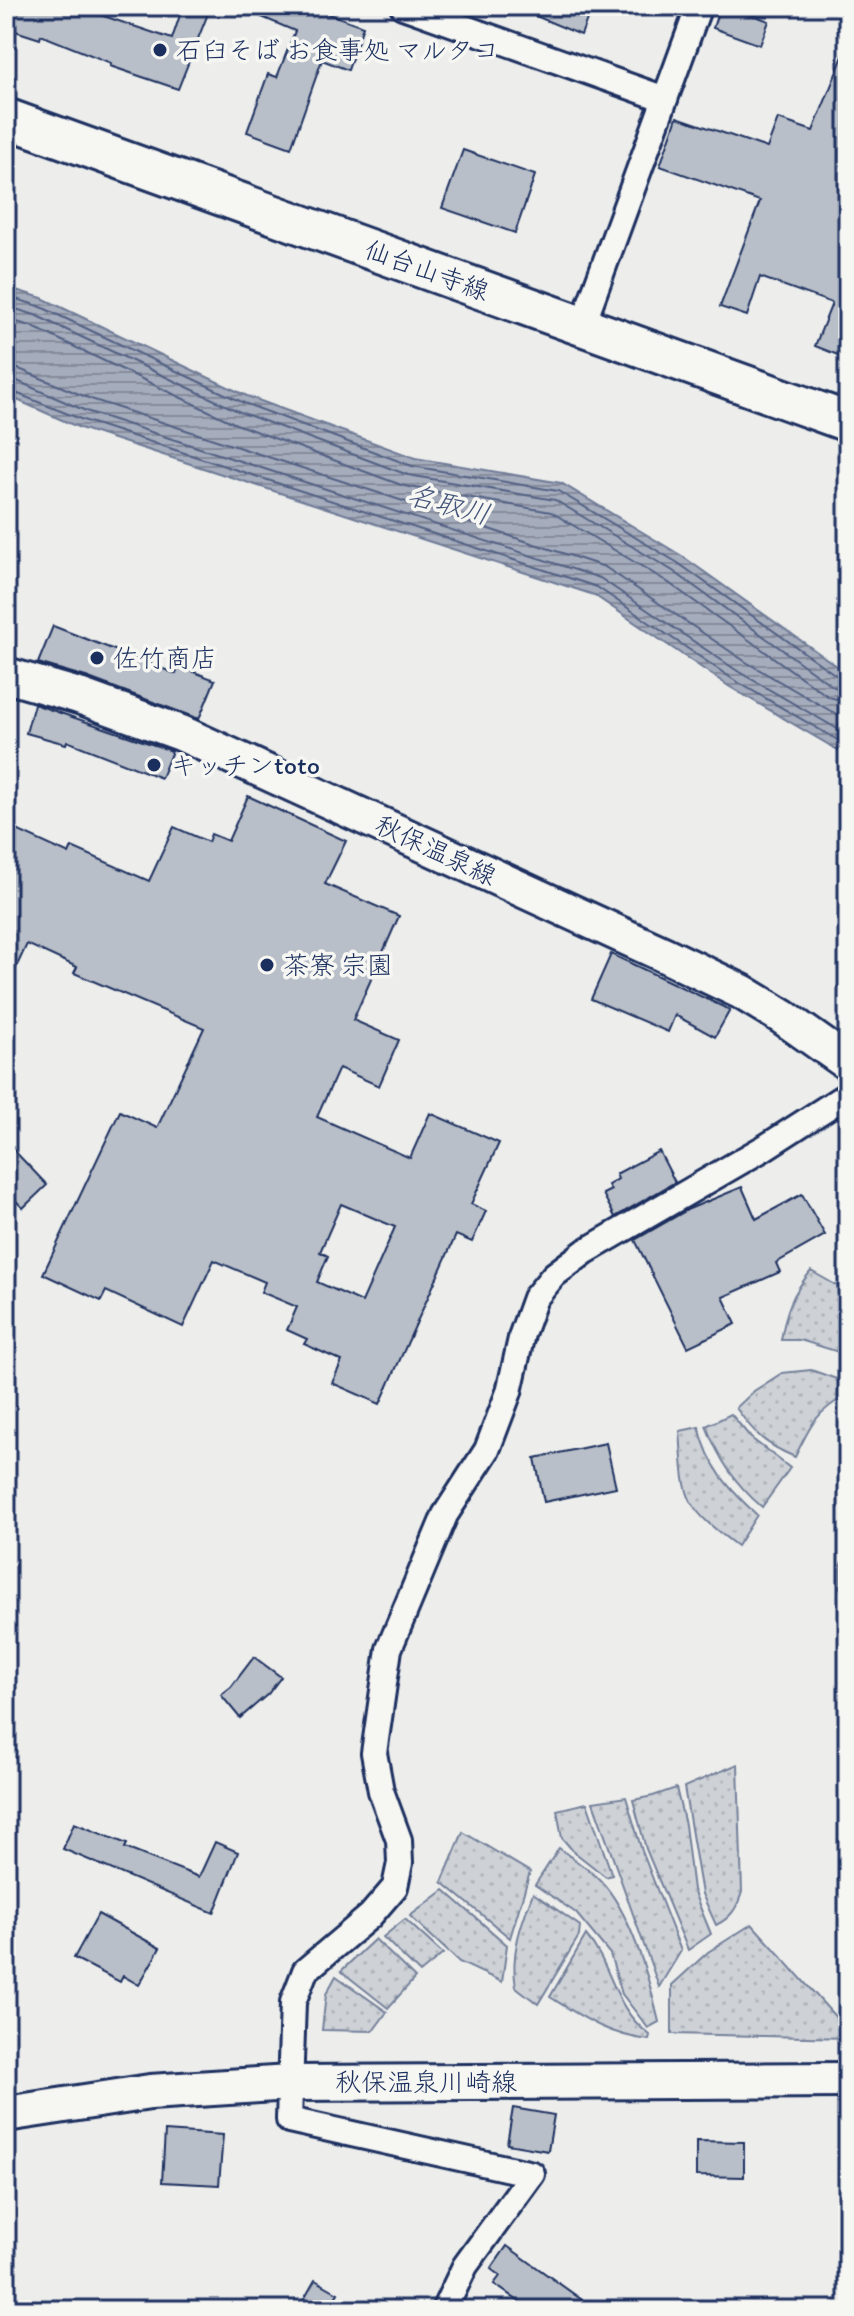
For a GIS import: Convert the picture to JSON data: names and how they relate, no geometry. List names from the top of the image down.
{
  "streets": {
    "main road": ["仙台山寺線", "秋保温泉線", "秋保温泉川崎線"]
  },
  "water": ["名取川"],
  "places": [
    "石臼そば お食事処 マルタコ",
    "佐竹商店",
    "キッチンtoto",
    "茶寮 宗園"
  ]
}
